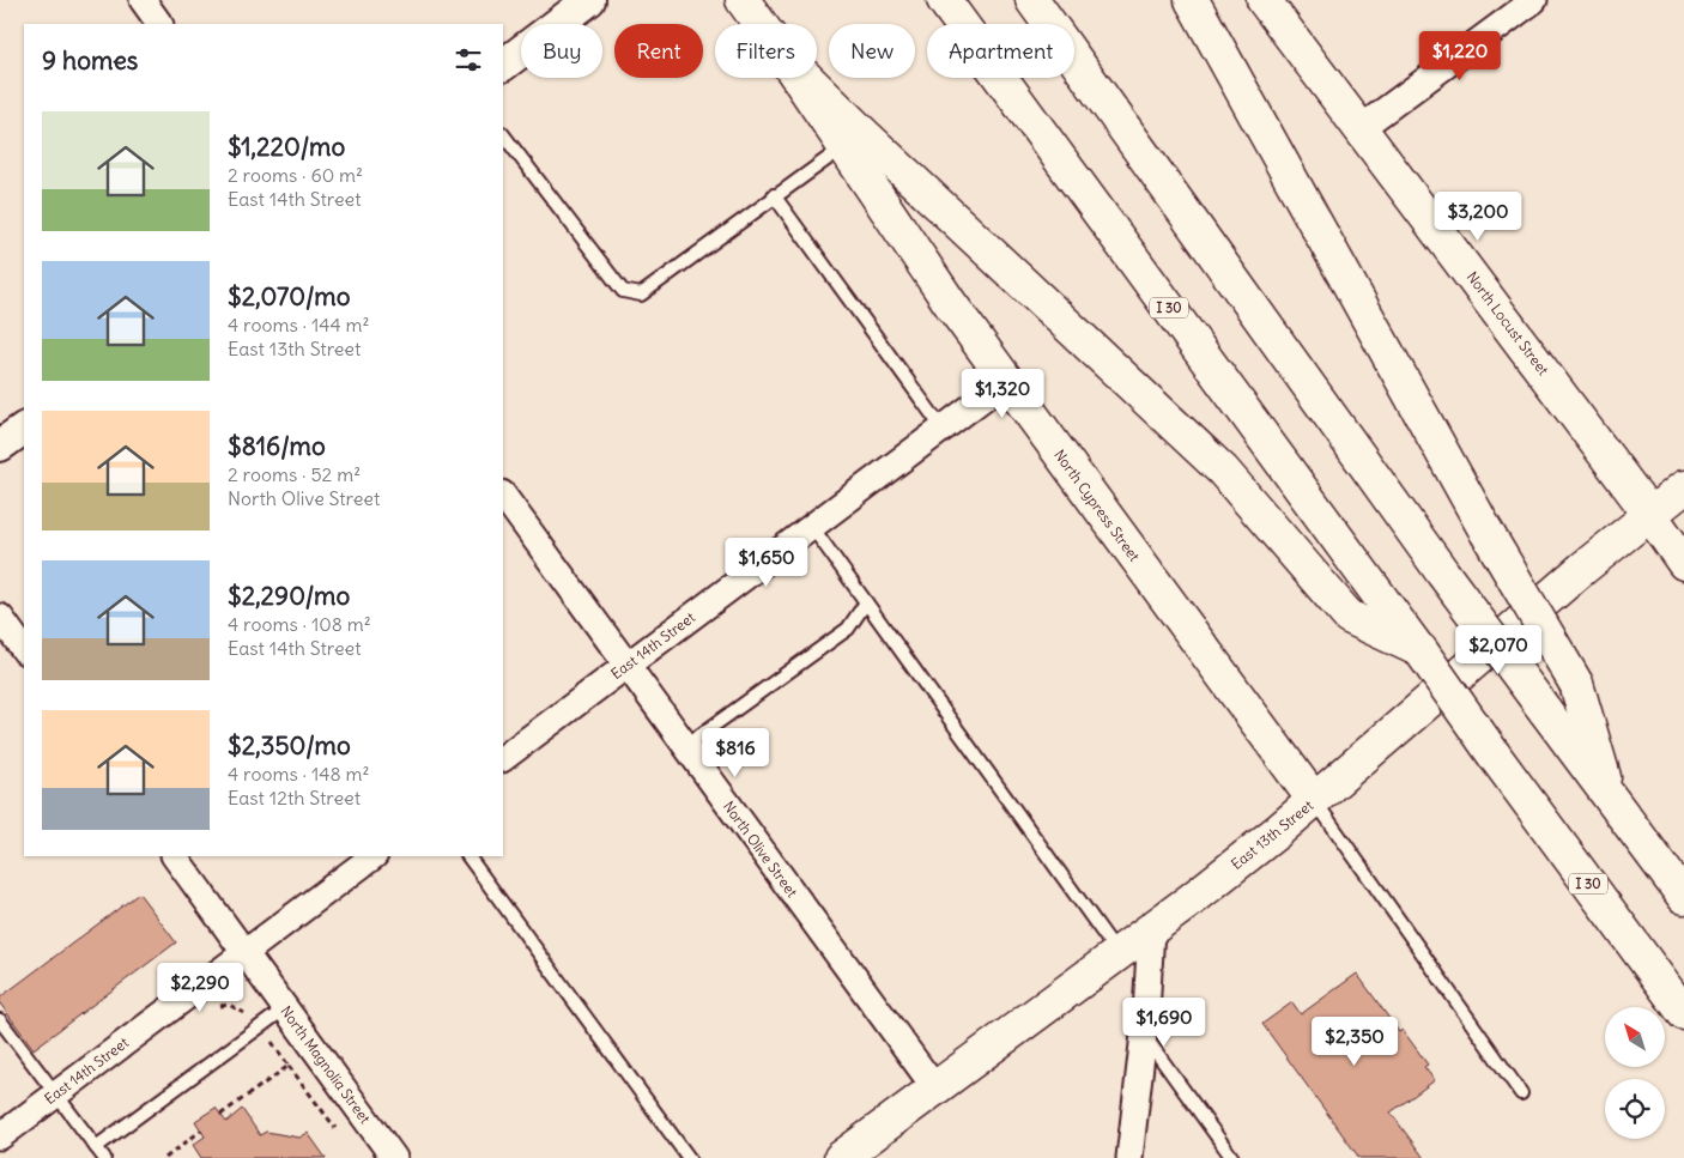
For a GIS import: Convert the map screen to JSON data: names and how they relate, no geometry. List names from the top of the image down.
{
  "streets": {
    "main road": [
      "I 30",
      "North Locust Street",
      "North Cypress Street",
      "East 13th Street"
    ],
    "street": ["East 14th Street", "North Olive Street", "North Magnolia Street"]
  },
  "crossings": [
    ["North Locust Street", "East 13th Street"],
    ["North Cypress Street", "East 14th Street"],
    ["North Cypress Street", "East 13th Street"],
    ["East 14th Street", "North Olive Street"],
    ["East 14th Street", "North Magnolia Street"],
    ["East 13th Street", "North Olive Street"]
  ],
  "north": "top left",
  "page": {
    "chip": [
      "Buy",
      "Rent",
      "Filters",
      "New",
      "Apartment"
    ],
    "heading": "9 homes",
    "price": [
      "$1,220",
      "$3,200",
      "$1,320",
      "$1,650",
      "$2,070",
      "$816",
      "$2,290",
      "$1,690",
      "$2,350"
    ],
    "list": [
      {
        "name": "$1,220/mo",
        "note": "2 rooms · 60 m² · East 14th Street"
      },
      {
        "name": "$2,070/mo",
        "note": "4 rooms · 144 m² · East 13th Street"
      },
      {
        "name": "$816/mo",
        "note": "2 rooms · 52 m² · North Olive Street"
      },
      {
        "name": "$2,290/mo",
        "note": "4 rooms · 108 m² · East 14th Street"
      },
      {
        "name": "$2,350/mo",
        "note": "4 rooms · 148 m² · East 12th Street"
      }
    ]
  }
}
